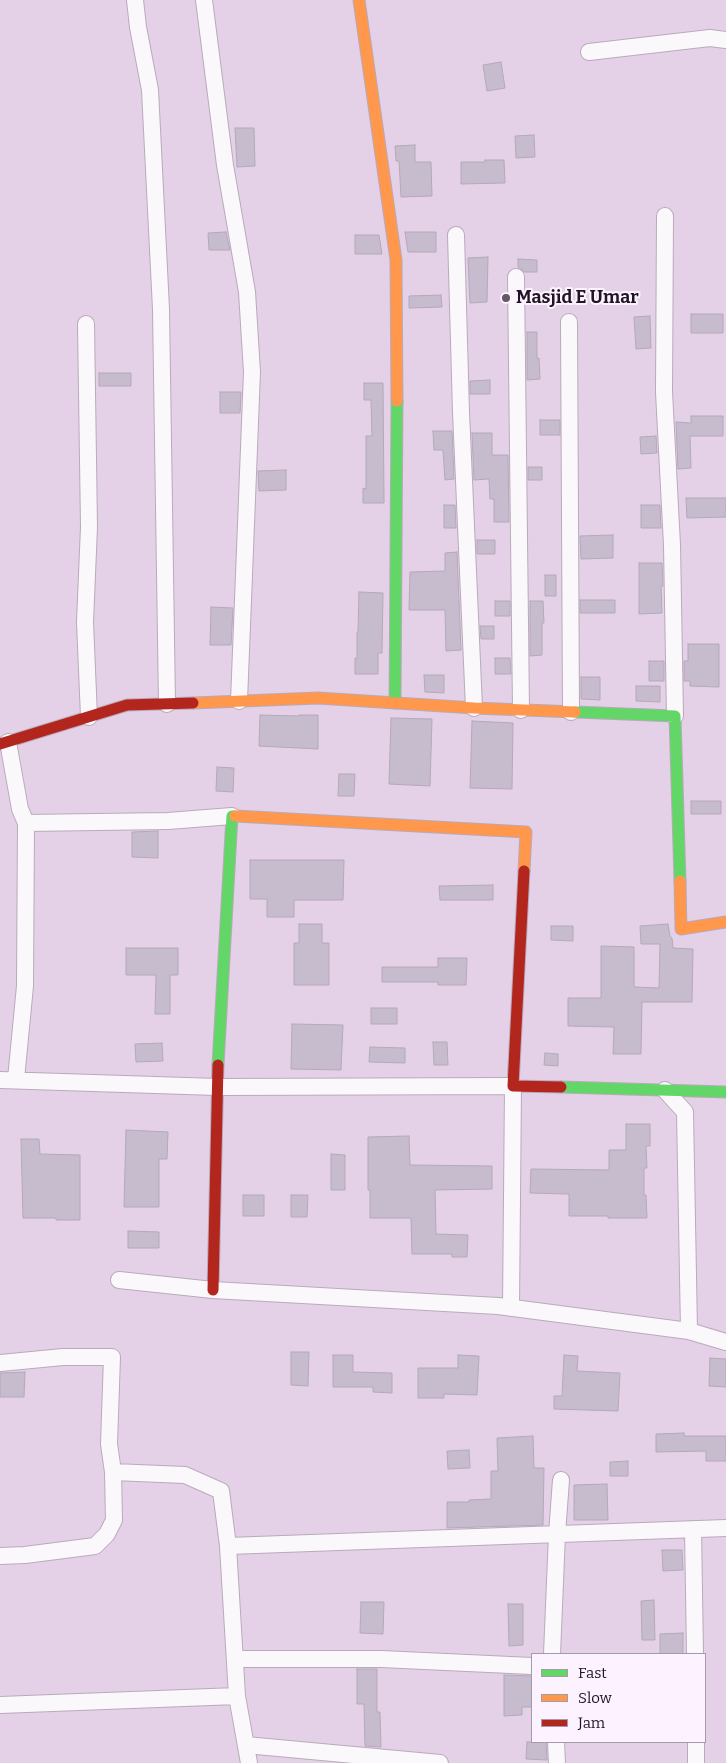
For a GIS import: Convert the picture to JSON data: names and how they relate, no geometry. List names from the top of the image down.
{
  "places": ["Masjid E Umar"],
  "legend": ["Fast", "Slow", "Jam"]
}
